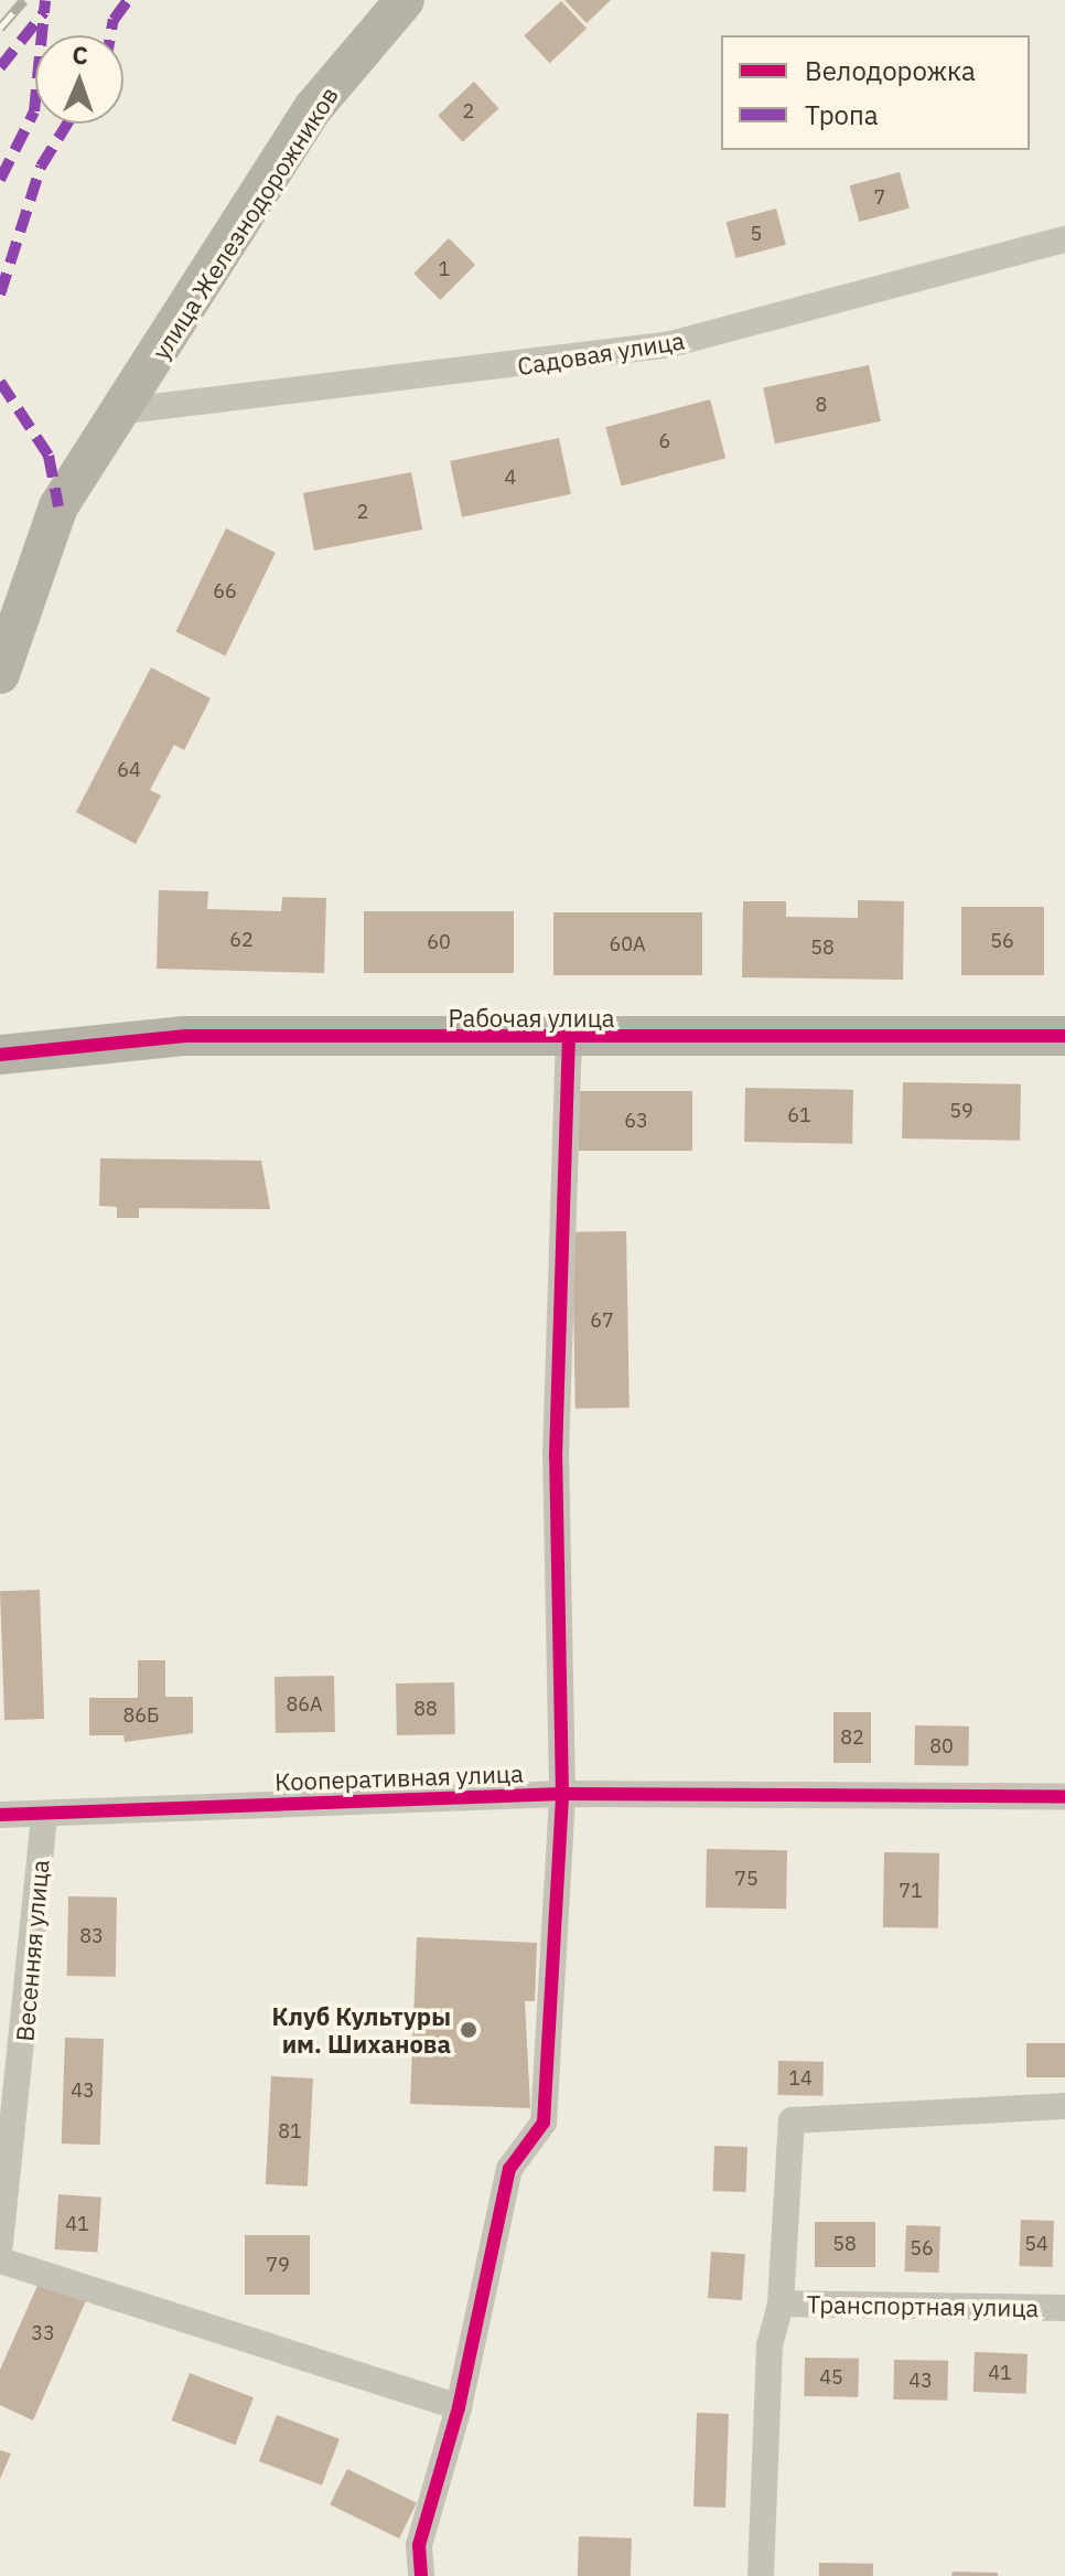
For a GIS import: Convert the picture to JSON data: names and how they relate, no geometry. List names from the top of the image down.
{
  "streets": {
    "street": [
      "улица Железнодорожников",
      "Садовая улица",
      "Рабочая улица",
      "Кооперативная улица",
      "Весенняя улица",
      "Транспортная улица"
    ]
  },
  "crossings": [
    ["улица Железнодорожников", "Садовая улица"],
    ["Кооперативная улица", "Весенняя улица"]
  ],
  "places": ["Клуб Культуры им. Шиханова"],
  "house_numbers": [
    "2",
    "7",
    "5",
    "1",
    "8",
    "6",
    "4",
    "2",
    "66",
    "64",
    "62",
    "56",
    "60",
    "60А",
    "58",
    "59",
    "61",
    "63",
    "67",
    "86А",
    "88",
    "86Б",
    "82",
    "80",
    "75",
    "71",
    "83",
    "14",
    "43",
    "81",
    "41",
    "58",
    "54",
    "56",
    "79",
    "33",
    "41",
    "45",
    "43"
  ],
  "legend": ["Велодорожка", "Тропа"],
  "north": "top"
}
